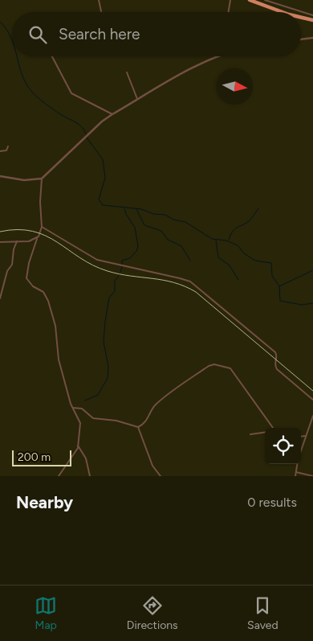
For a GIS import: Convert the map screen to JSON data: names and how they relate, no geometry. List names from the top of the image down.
{
  "scale_bar": "200 m",
  "north": "right",
  "page": {
    "search": "Search here",
    "scale": "200 m",
    "heading": ["Nearby", "0 results"],
    "nav": ["Map", "Directions", "Saved"]
  }
}
